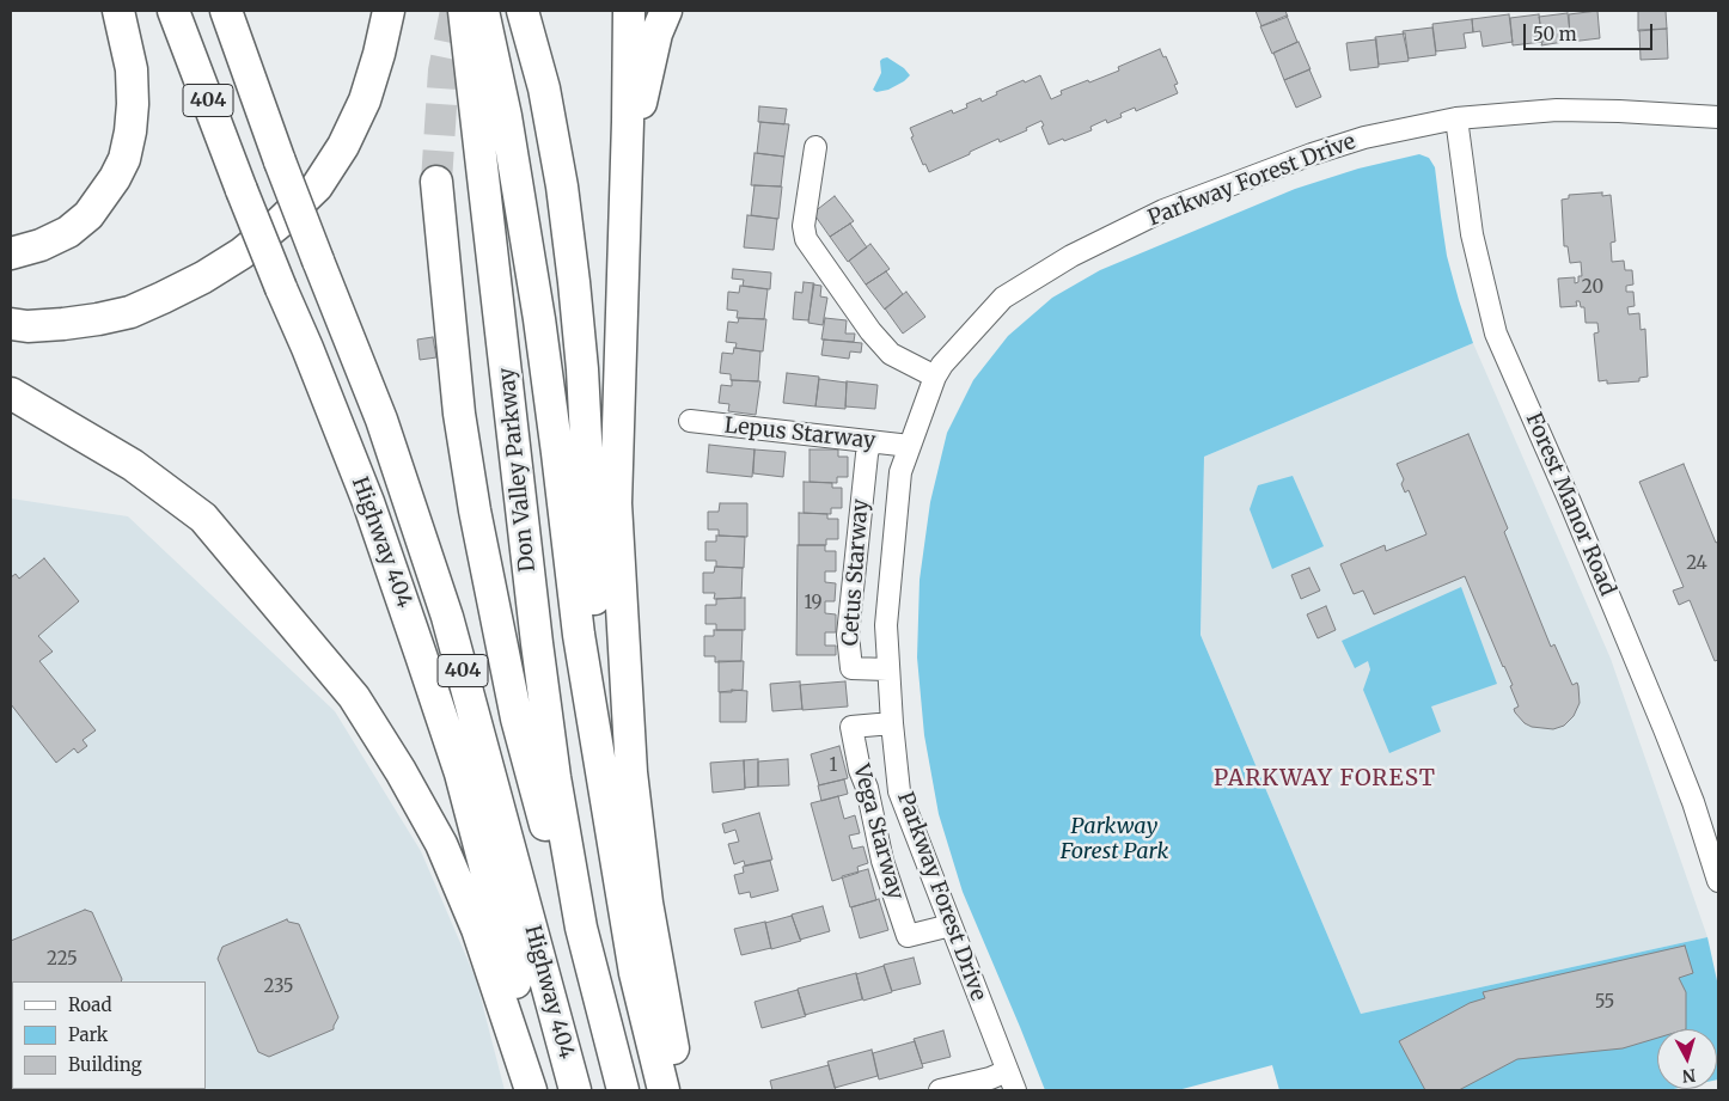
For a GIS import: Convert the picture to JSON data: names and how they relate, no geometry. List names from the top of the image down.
{
  "streets": {
    "highway": ["404", "Don Valley Parkway", "Highway 404"],
    "street": [
      "Parkway Forest Drive",
      "Lepus Starway",
      "Forest Manor Road",
      "Cetus Starway",
      "Vega Starway"
    ]
  },
  "crossings": [
    ["Parkway Forest Drive", "Lepus Starway"],
    ["Parkway Forest Drive", "Forest Manor Road"],
    ["Parkway Forest Drive", "Cetus Starway"],
    ["Parkway Forest Drive", "Vega Starway"],
    ["Lepus Starway", "Cetus Starway"]
  ],
  "districts": ["PARKWAY FOREST"],
  "parks": ["Parkway Forest Park"],
  "house_numbers": [
    "20",
    "24",
    "19",
    "1",
    "225",
    "235",
    "55"
  ],
  "legend": ["Road", "Park", "Building"],
  "scale_bar": "50 m",
  "north": "bottom"
}
